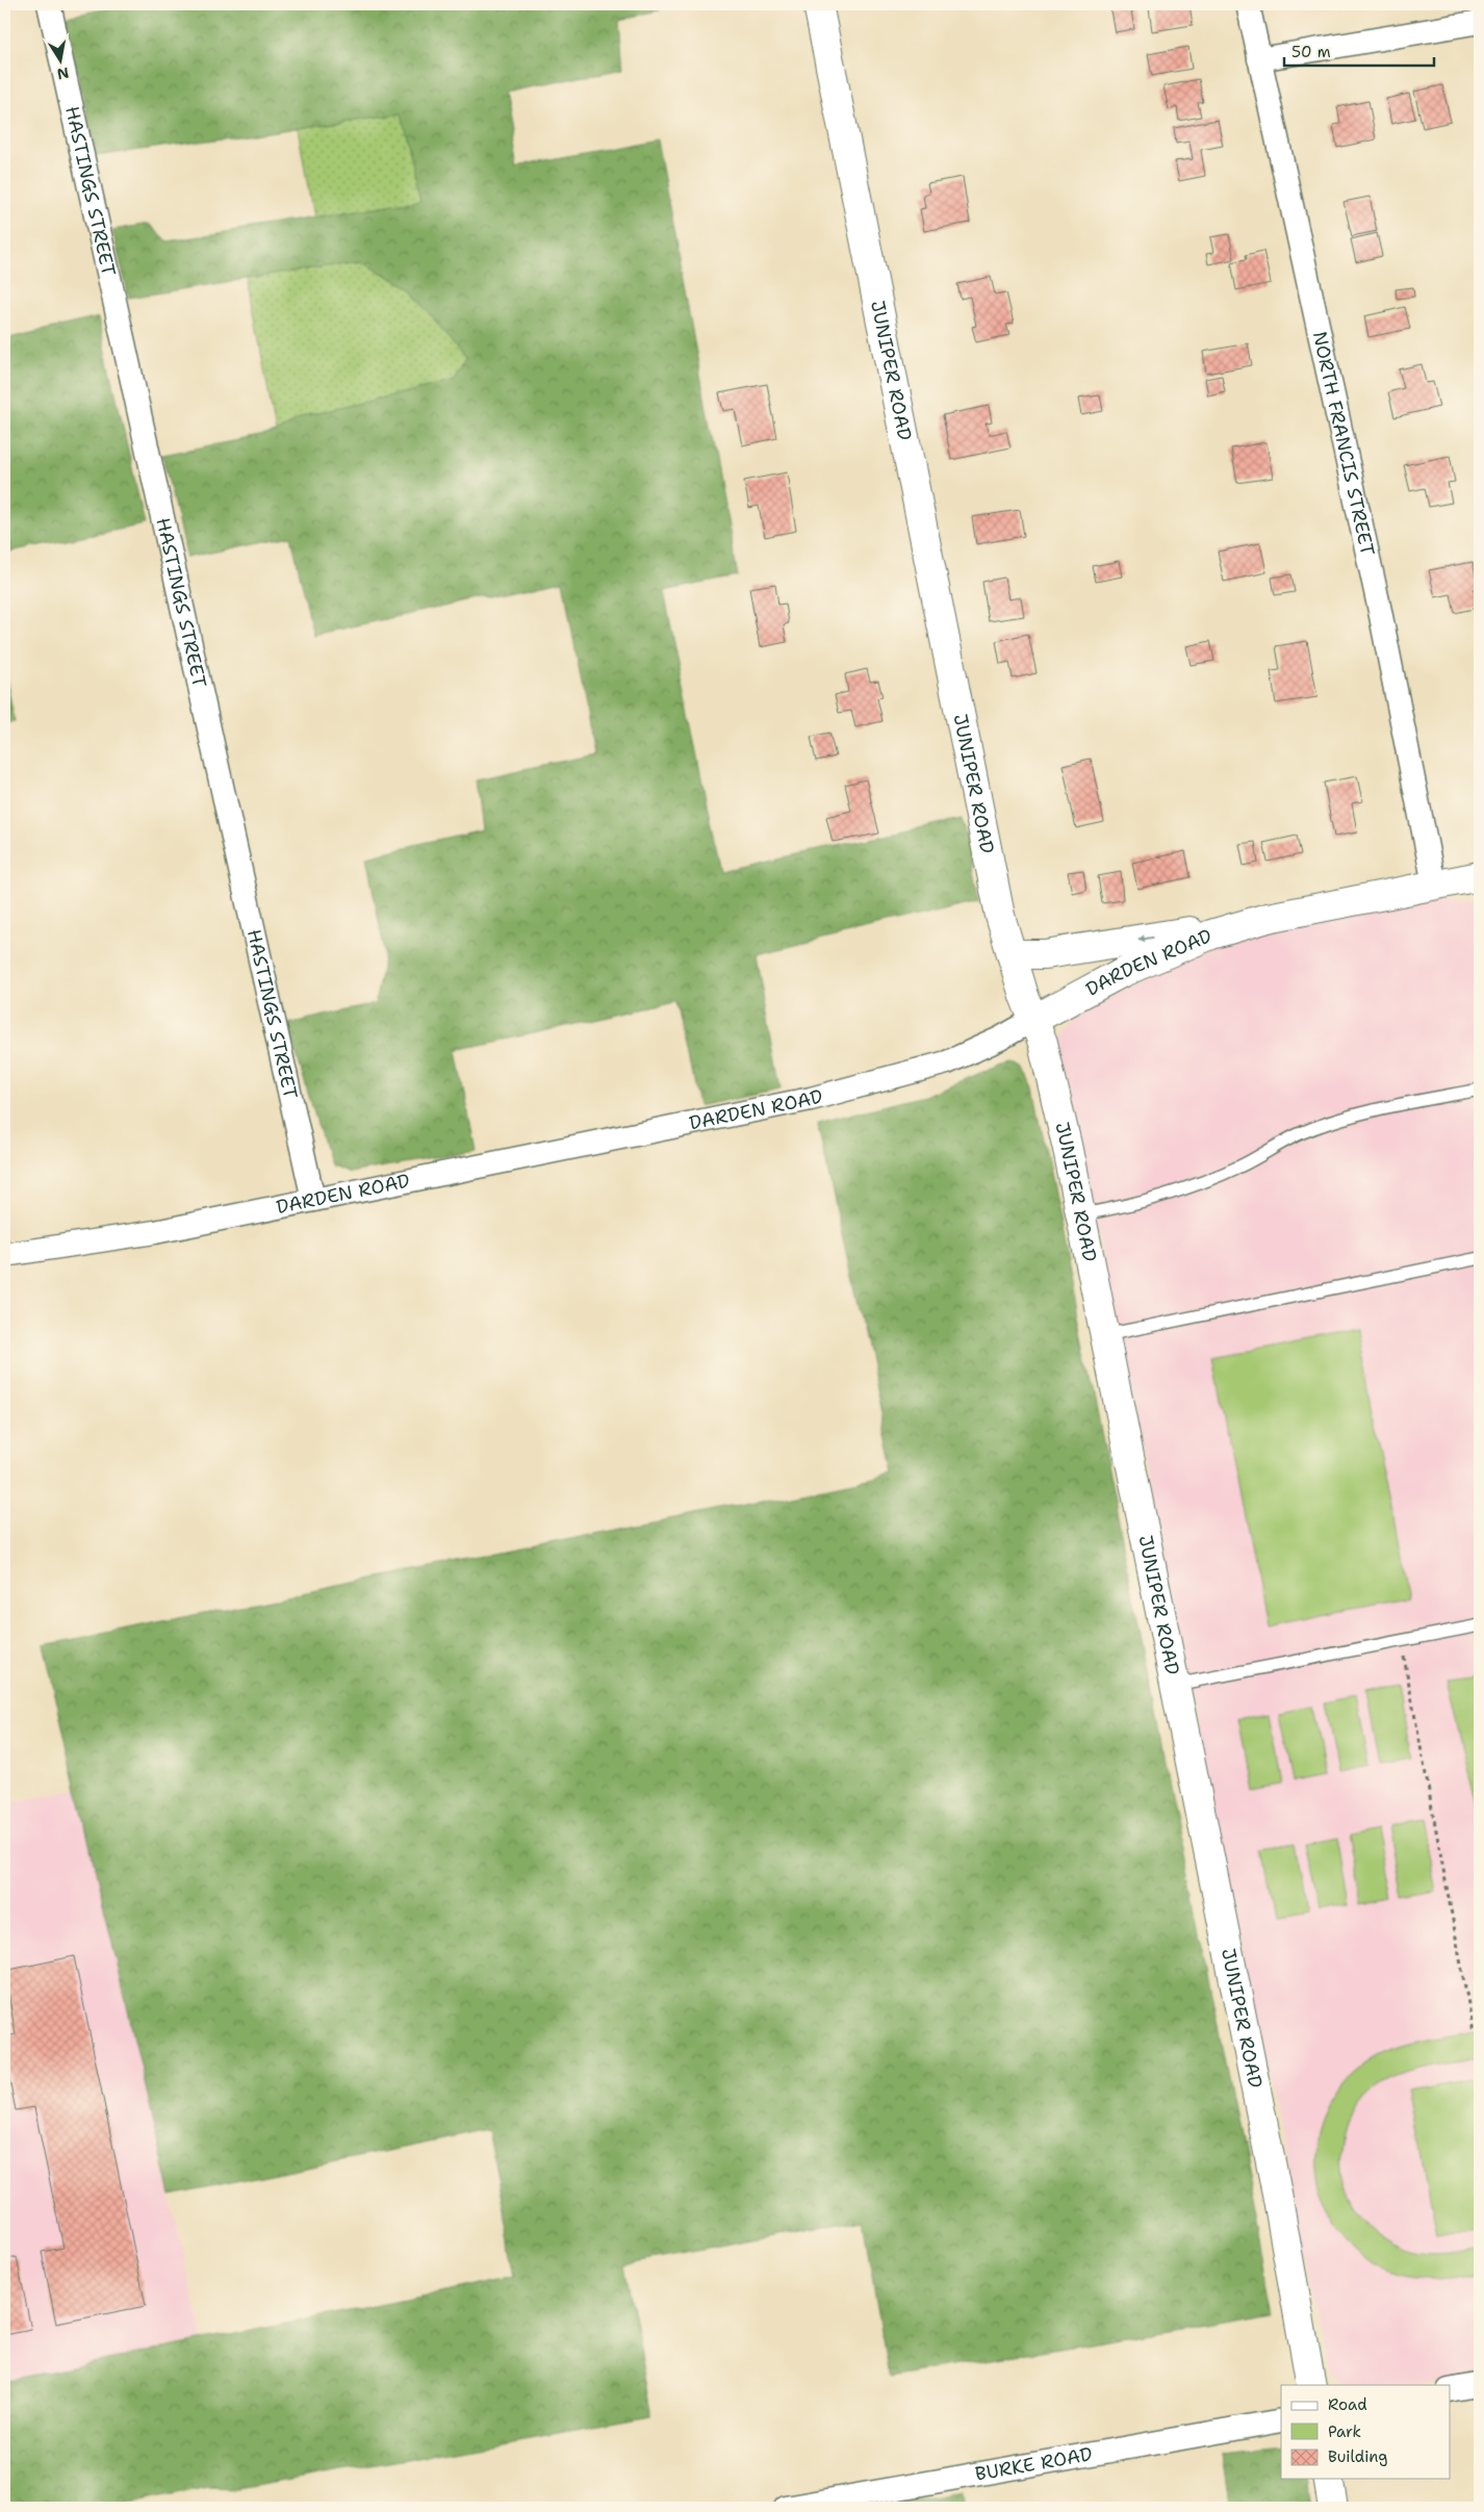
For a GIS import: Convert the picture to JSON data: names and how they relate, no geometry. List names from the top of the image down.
{
  "streets": {
    "street": [
      "HASTINGS STREET",
      "JUNIPER ROAD",
      "NORTH FRANCIS STREET",
      "DARDEN ROAD",
      "BURKE ROAD"
    ]
  },
  "crossings": [
    ["HASTINGS STREET", "DARDEN ROAD"],
    ["JUNIPER ROAD", "DARDEN ROAD"],
    ["NORTH FRANCIS STREET", "DARDEN ROAD"]
  ],
  "legend": ["Road", "Park", "Building"],
  "scale_bar": "50 m",
  "north": "bottom"
}
